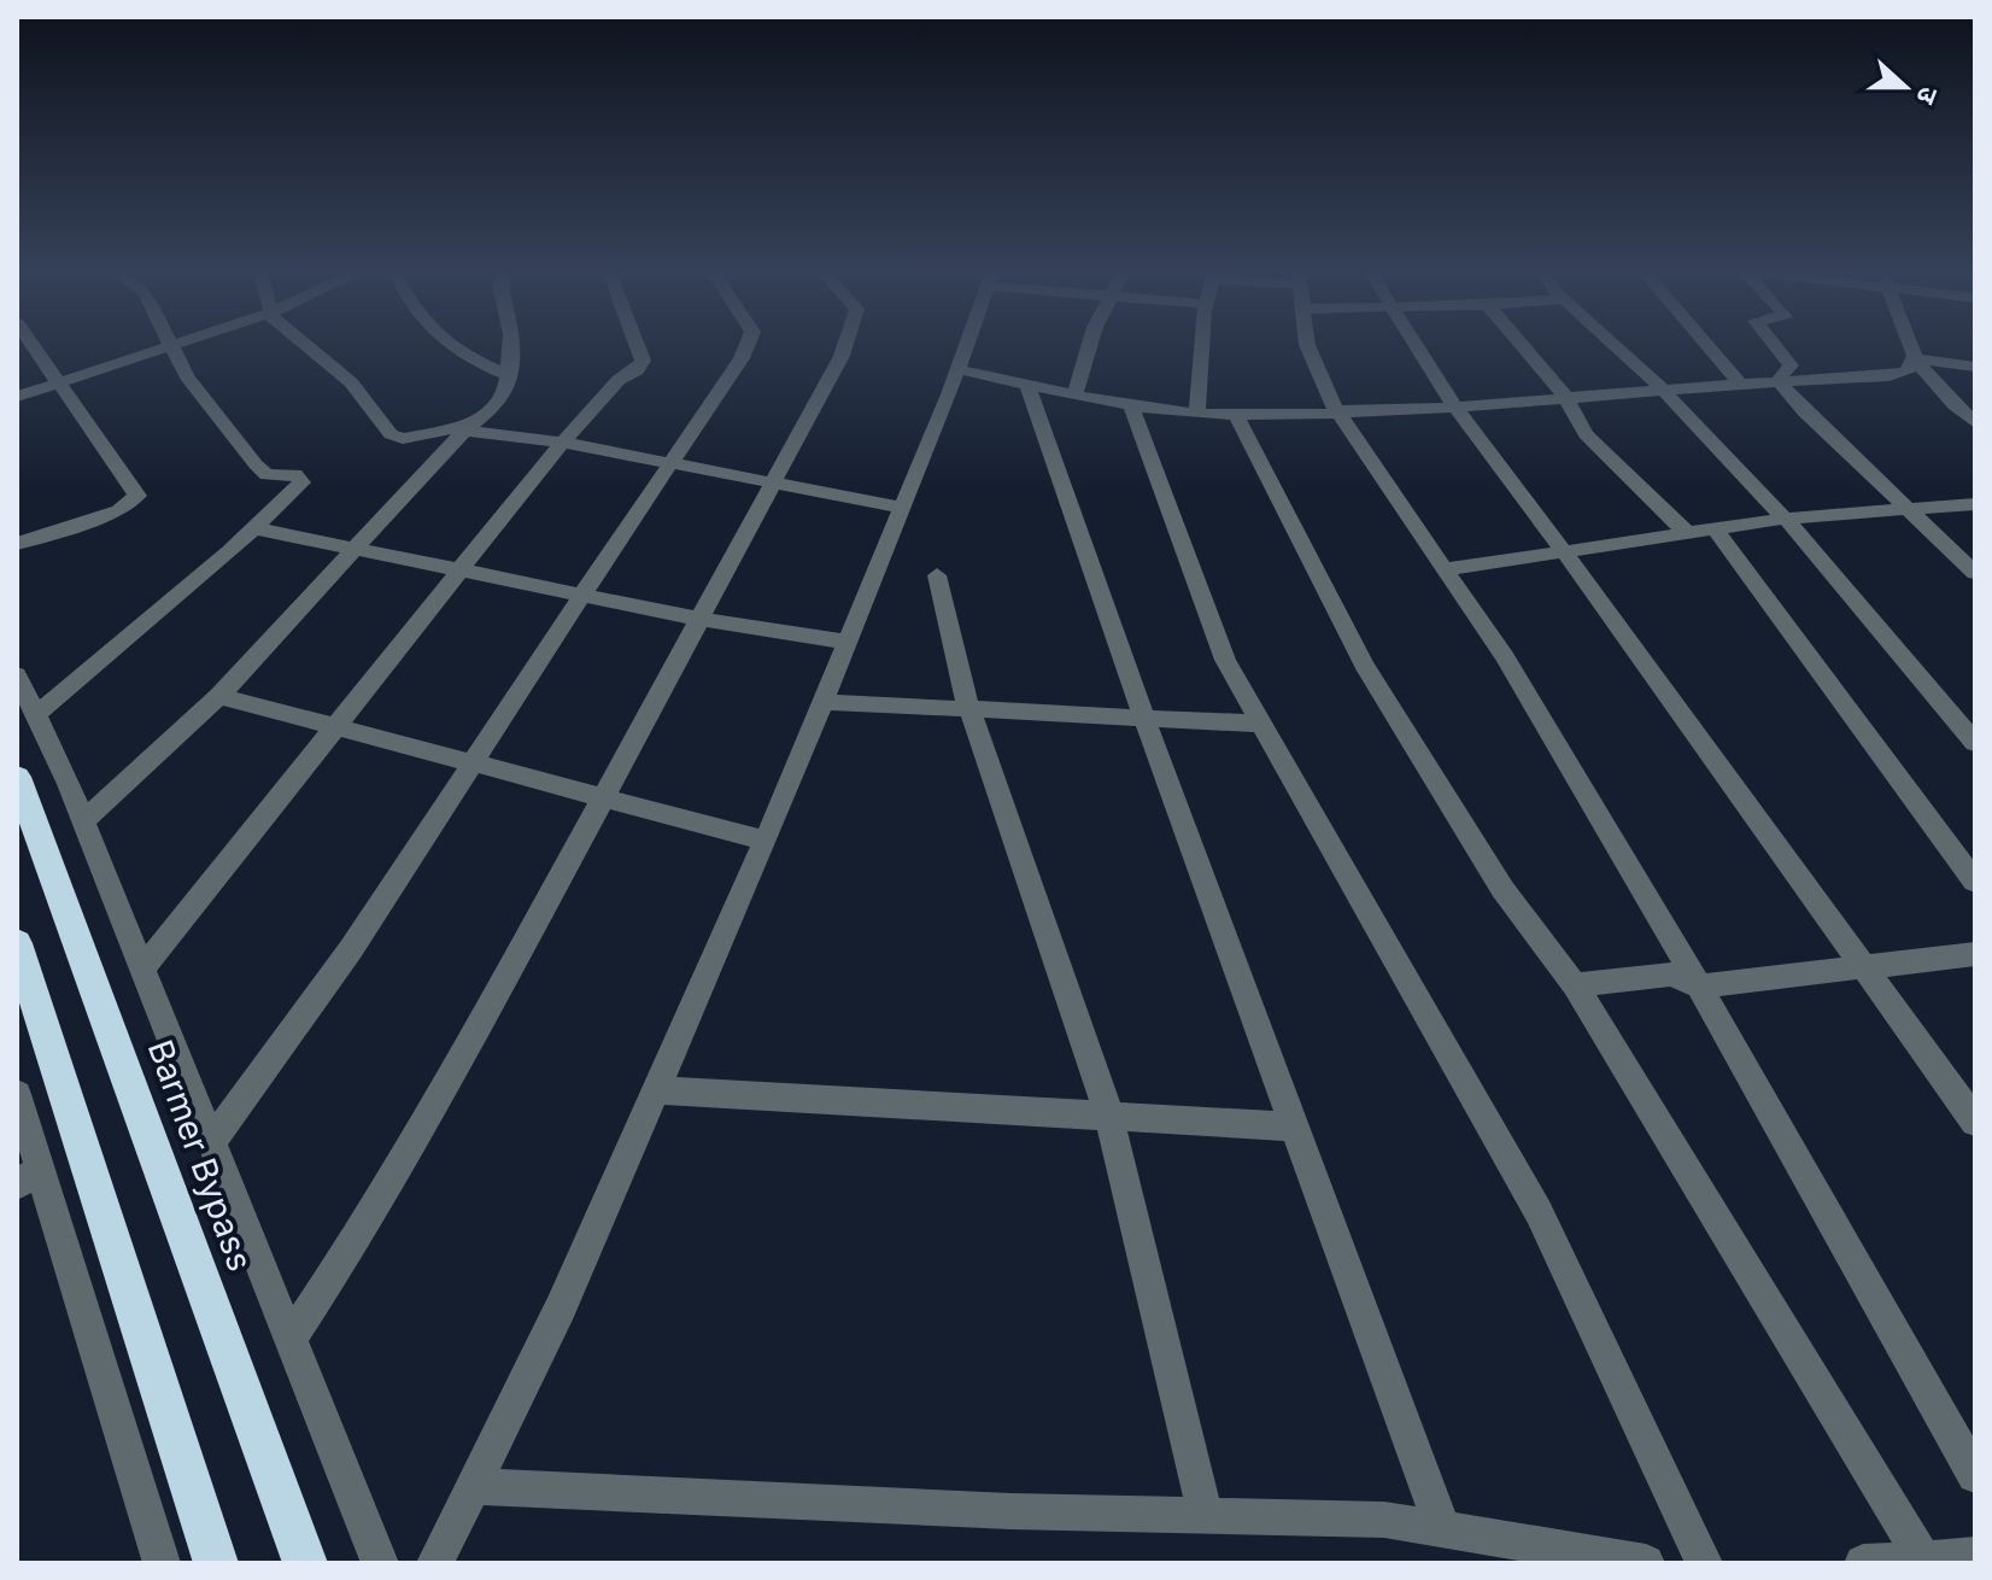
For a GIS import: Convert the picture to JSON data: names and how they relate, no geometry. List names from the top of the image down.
{
  "streets": {
    "highway": ["Barmer Bypass"]
  },
  "north": "right"
}
